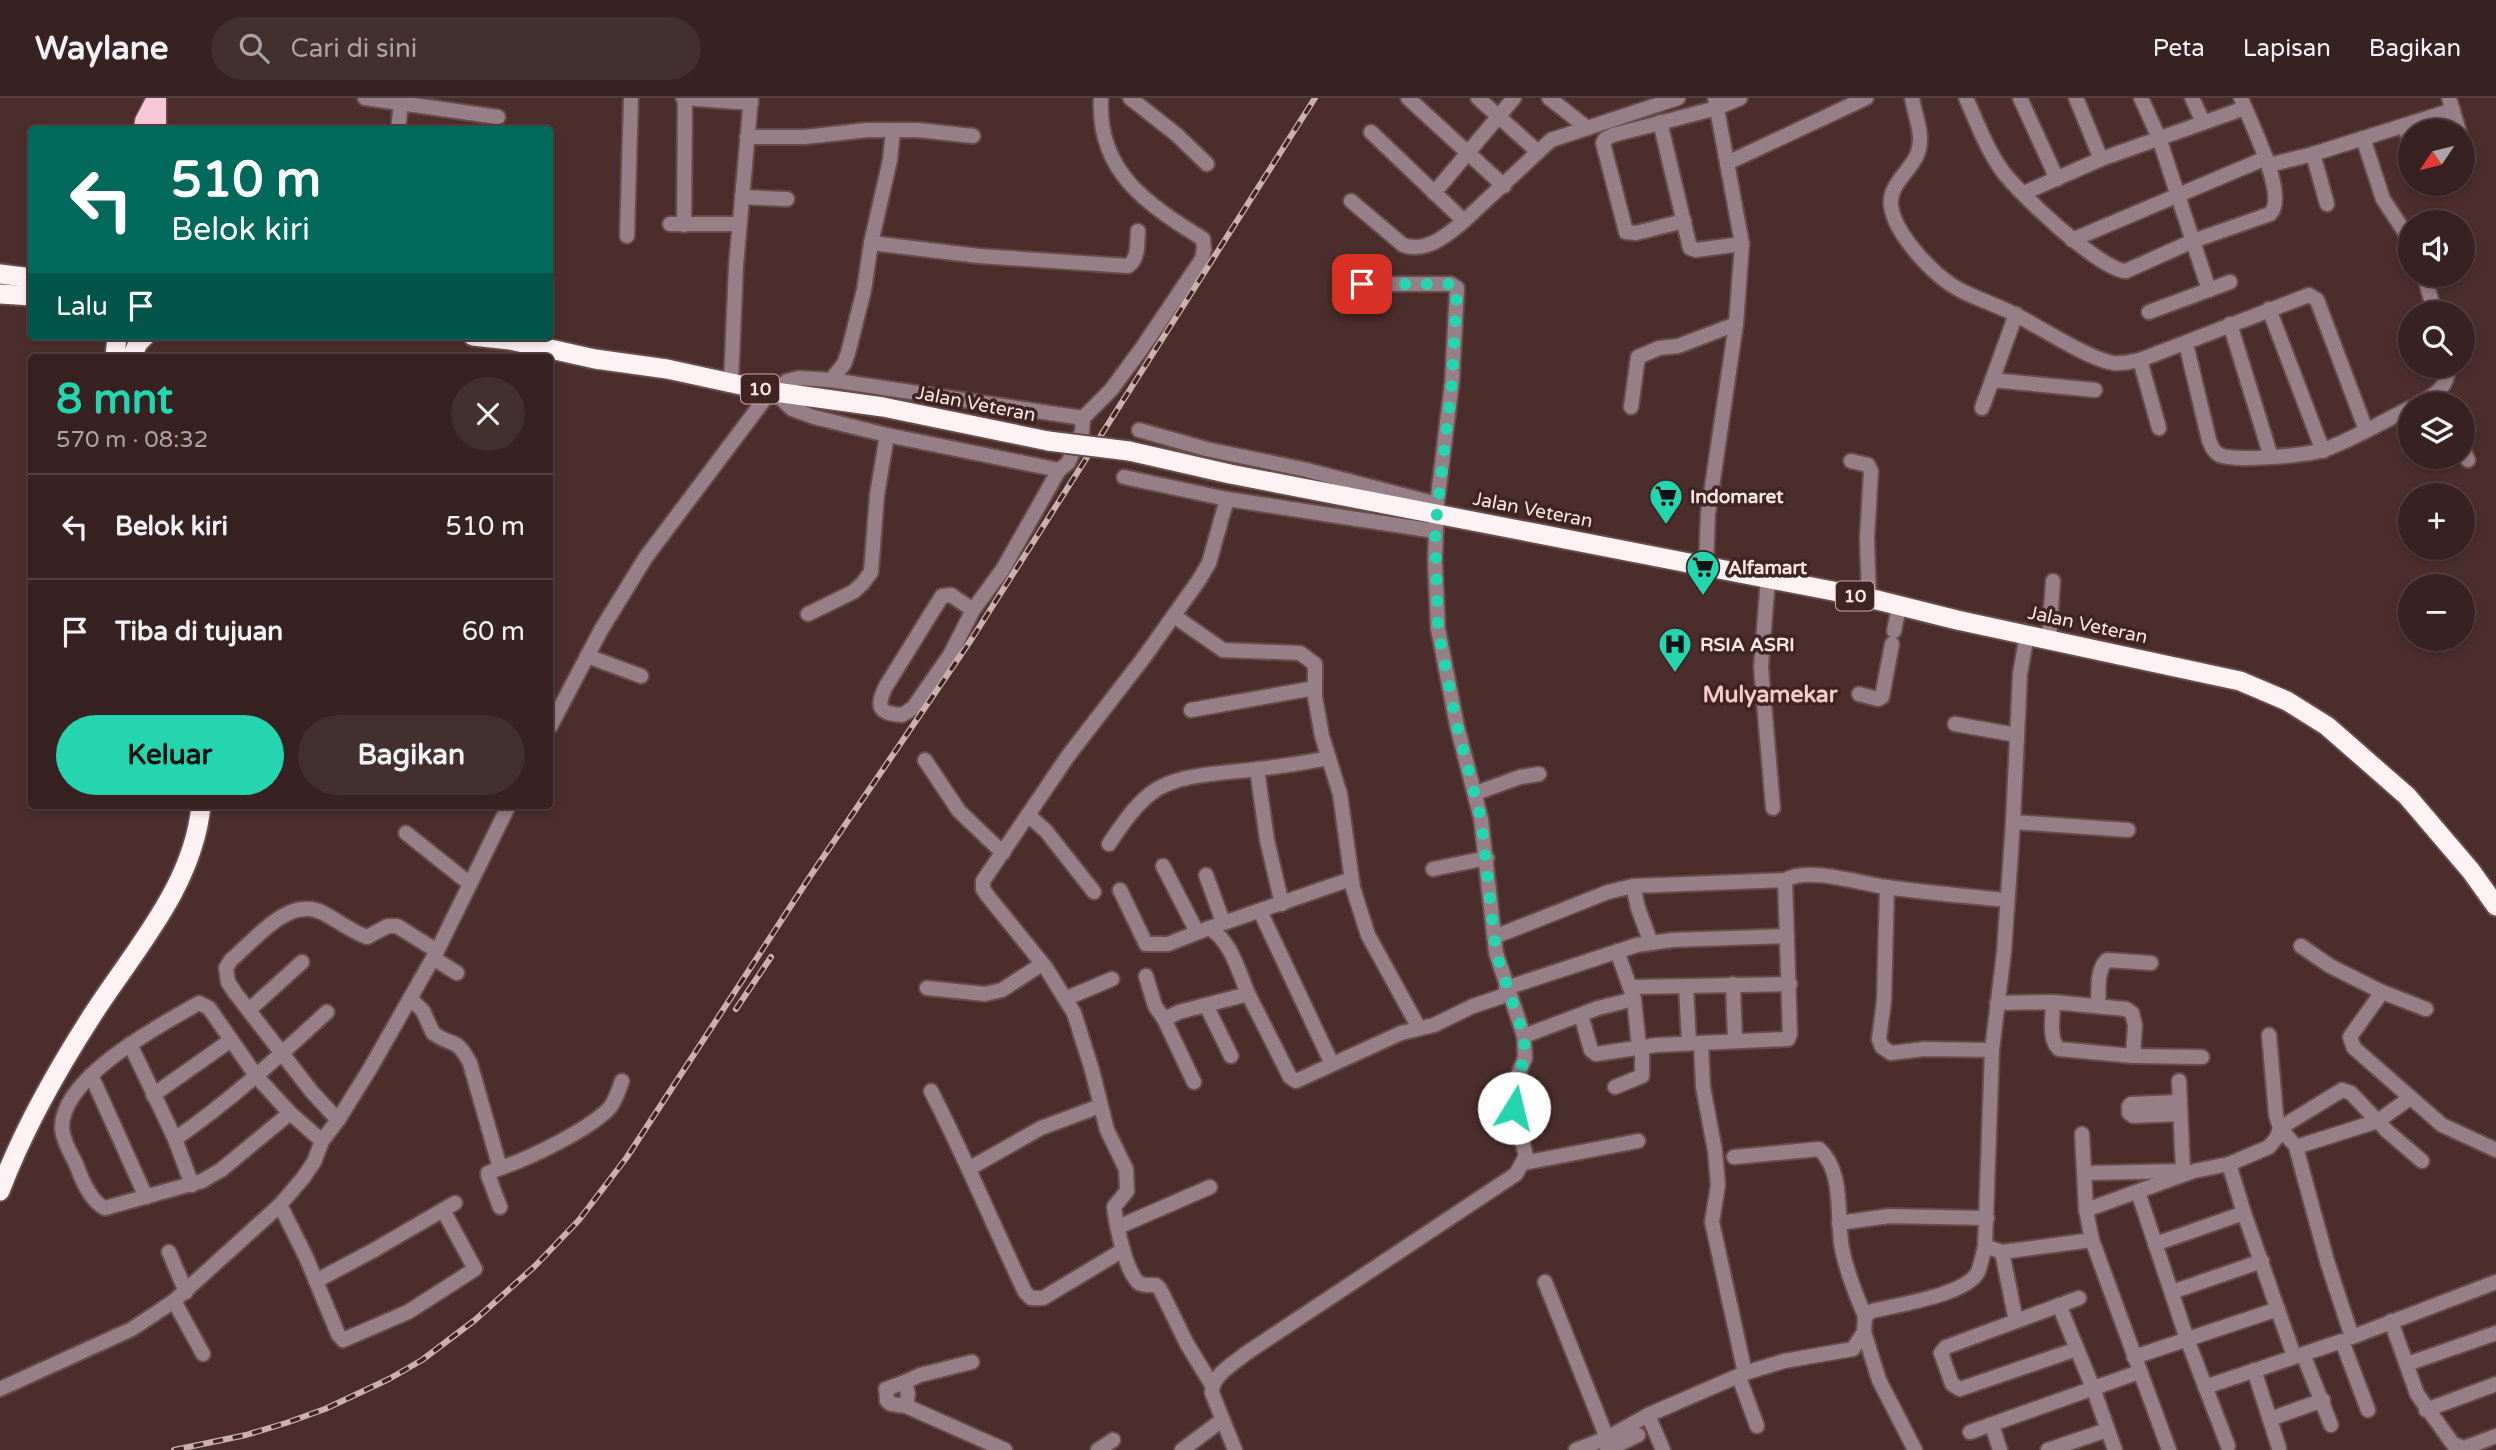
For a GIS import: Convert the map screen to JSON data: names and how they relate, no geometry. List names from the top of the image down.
{
  "streets": {
    "highway": ["10", "Jalan Veteran"]
  },
  "districts": ["Mulyamekar"],
  "places": {
    "supermarket": ["Indomaret", "Alfamart"],
    "hospital": ["RSIA ASRI"]
  },
  "north": "bottom left",
  "page": {
    "header": "Waylane",
    "search": "Cari di sini",
    "nav": ["Peta", "Lapisan", "Bagikan"],
    "map_buttons": ["+", "−"],
    "turn": ["510 m", "Belok kiri"],
    "then": "Lalu",
    "heading": ["8 mnt", "570 m · 08:32"],
    "list": [
      {
        "name": "Belok kiri",
        "value": "510 m"
      },
      {
        "name": "Tiba di tujuan",
        "value": "60 m"
      }
    ],
    "buttons": ["Keluar", "Bagikan"]
  }
}
